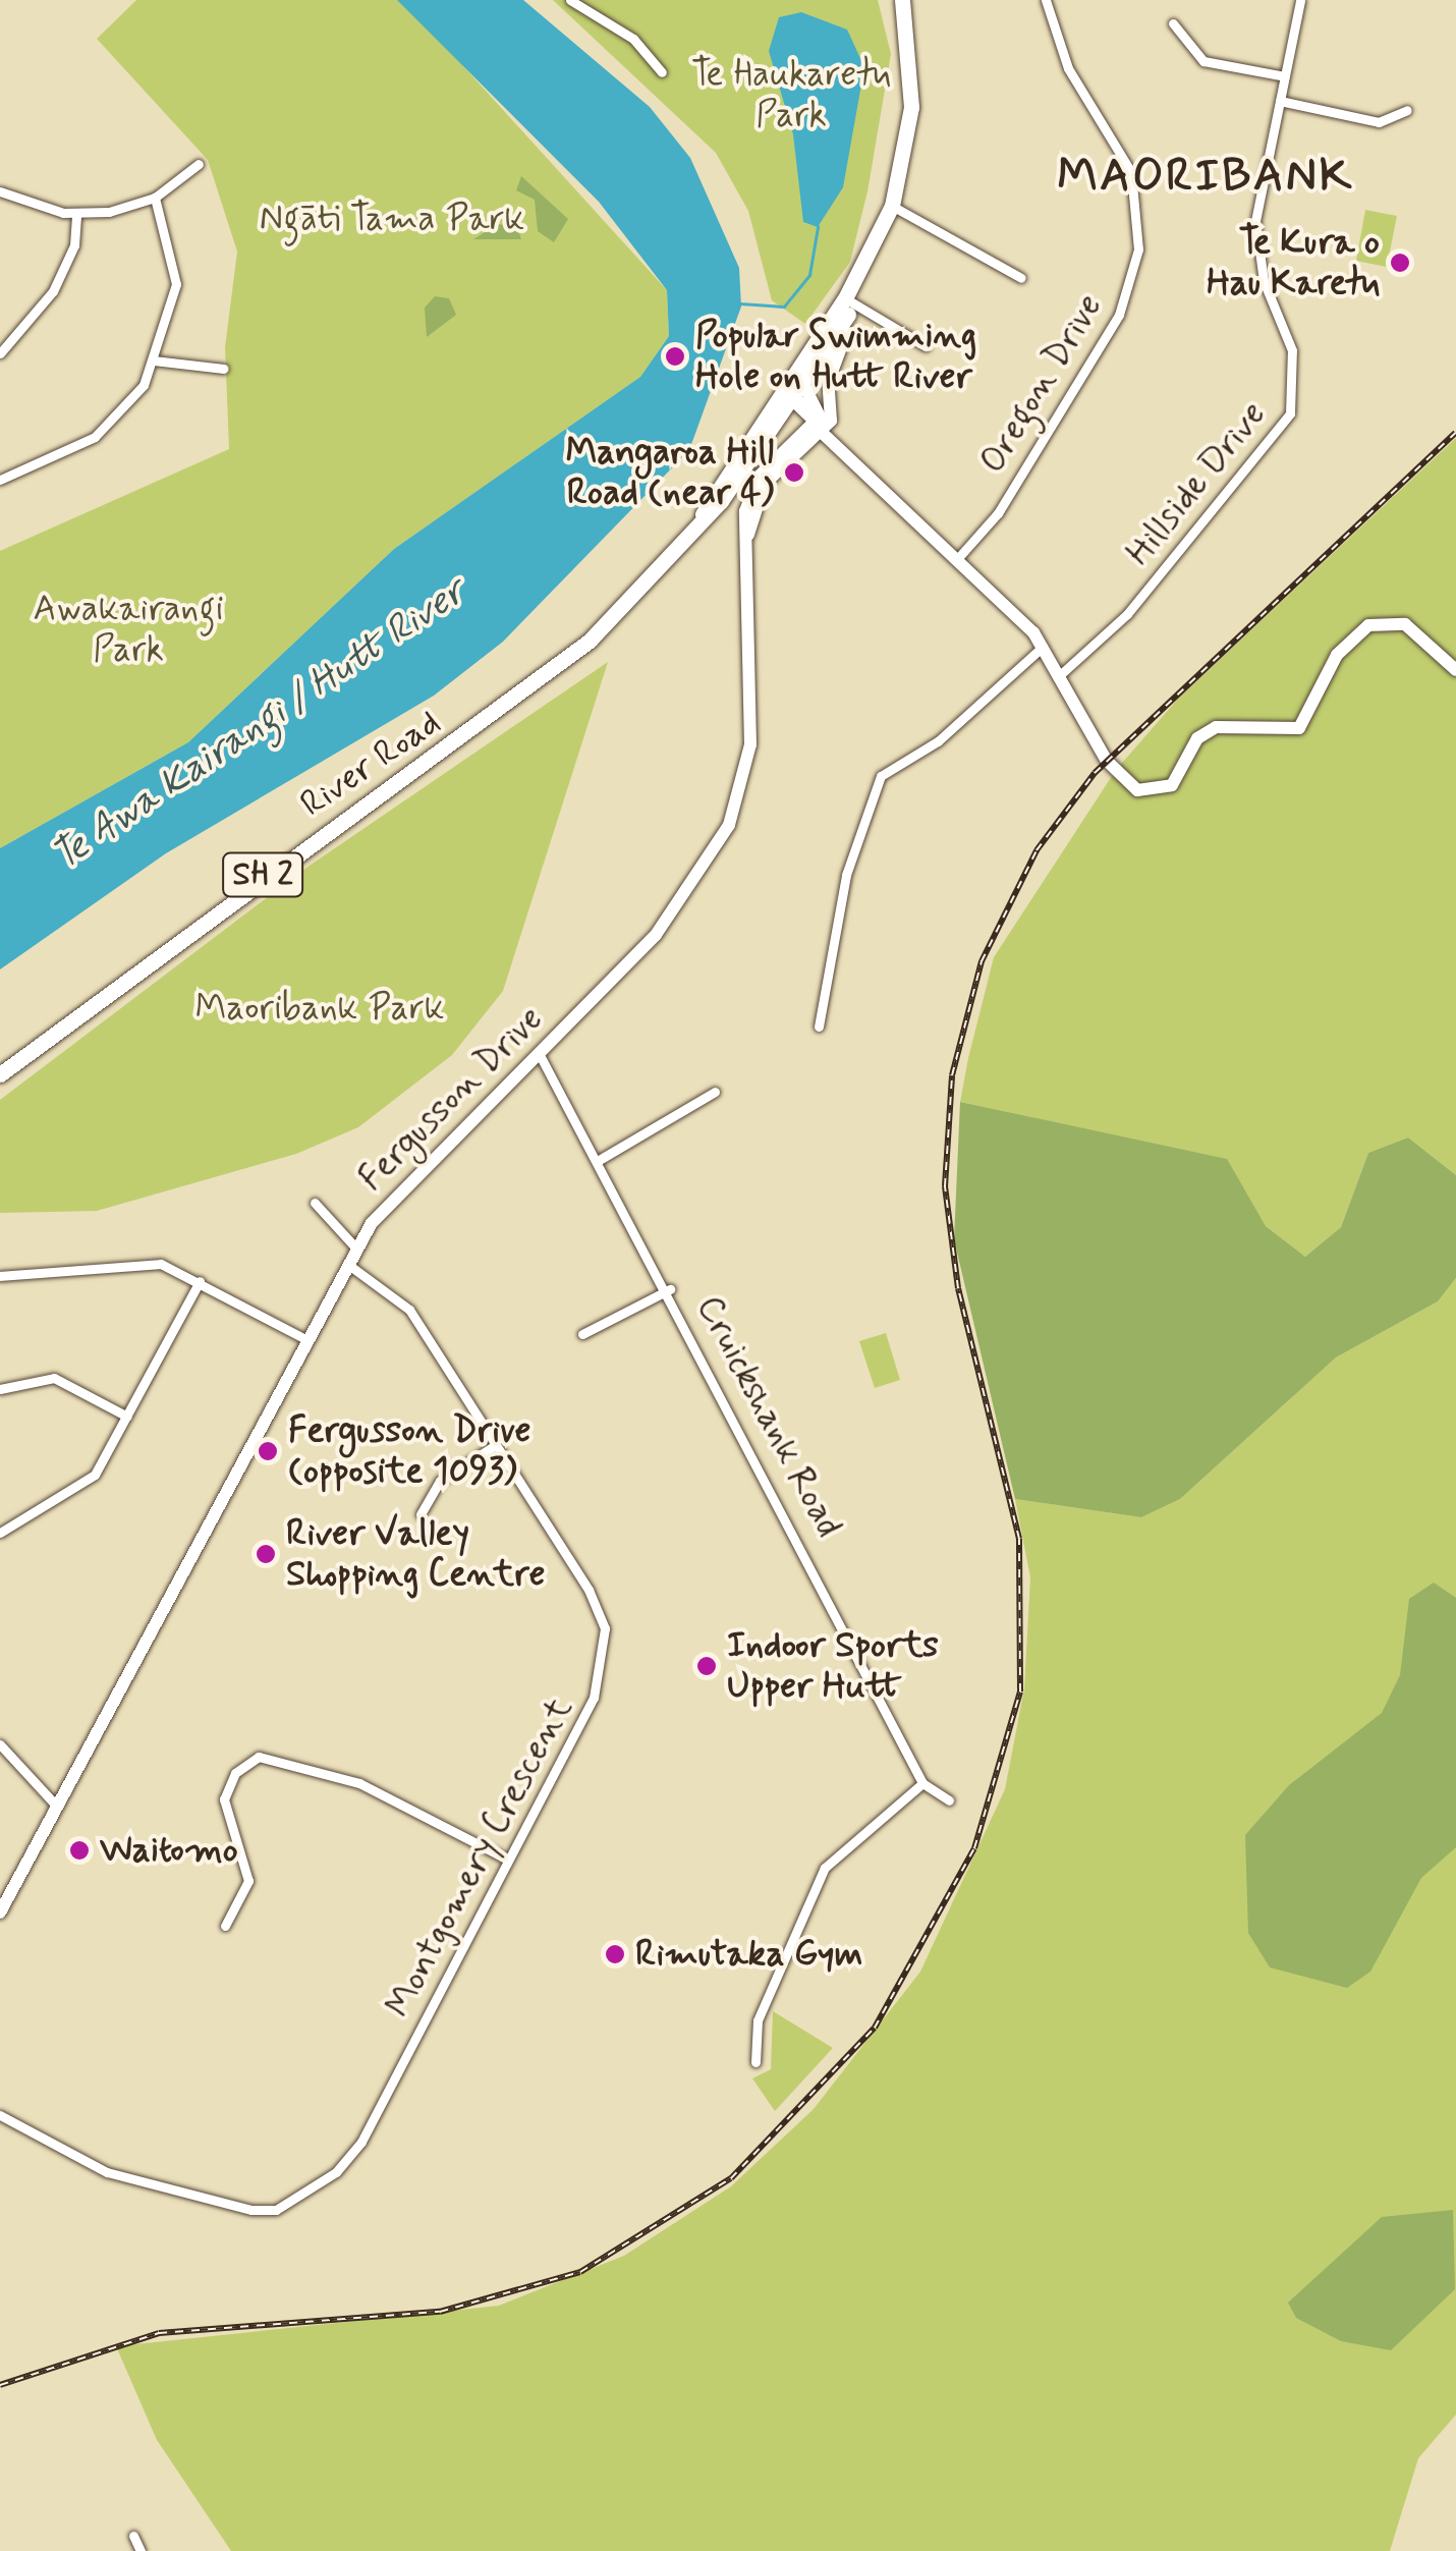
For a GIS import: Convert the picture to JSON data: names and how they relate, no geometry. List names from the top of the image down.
{
  "streets": {
    "highway": ["River Road", "SH 2"],
    "main road": ["Fergusson Drive"],
    "street": [
      "Oregon Drive",
      "Hillside Drive",
      "Cruickshank Road",
      "Montgomery Crescent"
    ]
  },
  "crossings": [
    ["River Road", "SH 2"],
    ["Fergusson Drive", "Cruickshank Road"],
    ["Fergusson Drive", "Montgomery Crescent"]
  ],
  "districts": ["MAORIBANK"],
  "water": ["Te Awa Kairangi / Hutt River"],
  "parks": [
    "Te Haukaretu Park",
    "Ngāti Tama Park",
    "Awakairangi Park",
    "Maoribank Park"
  ],
  "places": [
    "Te Kura o Hau Karetu",
    "Popular Swimming Hole on Hutt River",
    "Mangaroa Hill Road (near 4)",
    "Fergusson Drive (opposite 1093)",
    "River Valley Shopping Centre",
    "Indoor Sports Upper Hutt",
    "Waitomo",
    "Rimutaka Gym"
  ]
}
